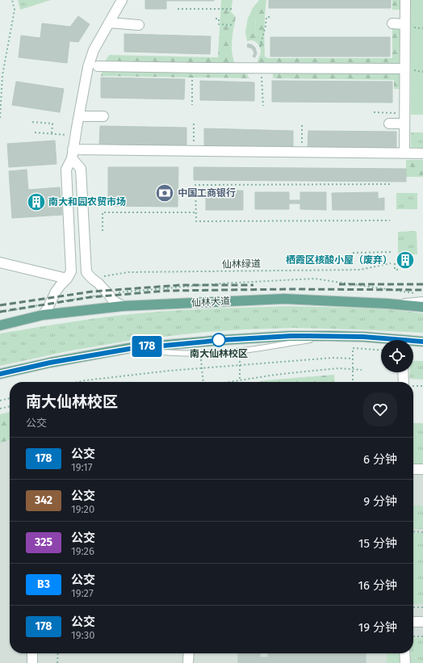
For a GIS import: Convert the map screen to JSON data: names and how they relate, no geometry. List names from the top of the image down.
{
  "streets": {
    "main road": ["仙林大道"],
    "path": ["仙林绿道"]
  },
  "places": {
    "bank": ["中国工商银行"],
    "building": ["南大和园农贸市场", "栖霞区核酸小屋（废弃）"],
    "other": ["南大仙林校区"]
  },
  "lines": ["bus line 178"],
  "page": {
    "on_map": "178",
    "heading": ["南大仙林校区", "公交"],
    "list": [
      {
        "mark": "178",
        "name": "公交",
        "note": "19:17",
        "value": "6 分钟"
      },
      {
        "mark": "342",
        "name": "公交",
        "note": "19:20",
        "value": "9 分钟"
      },
      {
        "mark": "325",
        "name": "公交",
        "note": "19:26",
        "value": "15 分钟"
      },
      {
        "mark": "B3",
        "name": "公交",
        "note": "19:27",
        "value": "16 分钟"
      },
      {
        "mark": "178",
        "name": "公交",
        "note": "19:30",
        "value": "19 分钟"
      }
    ]
  }
}
